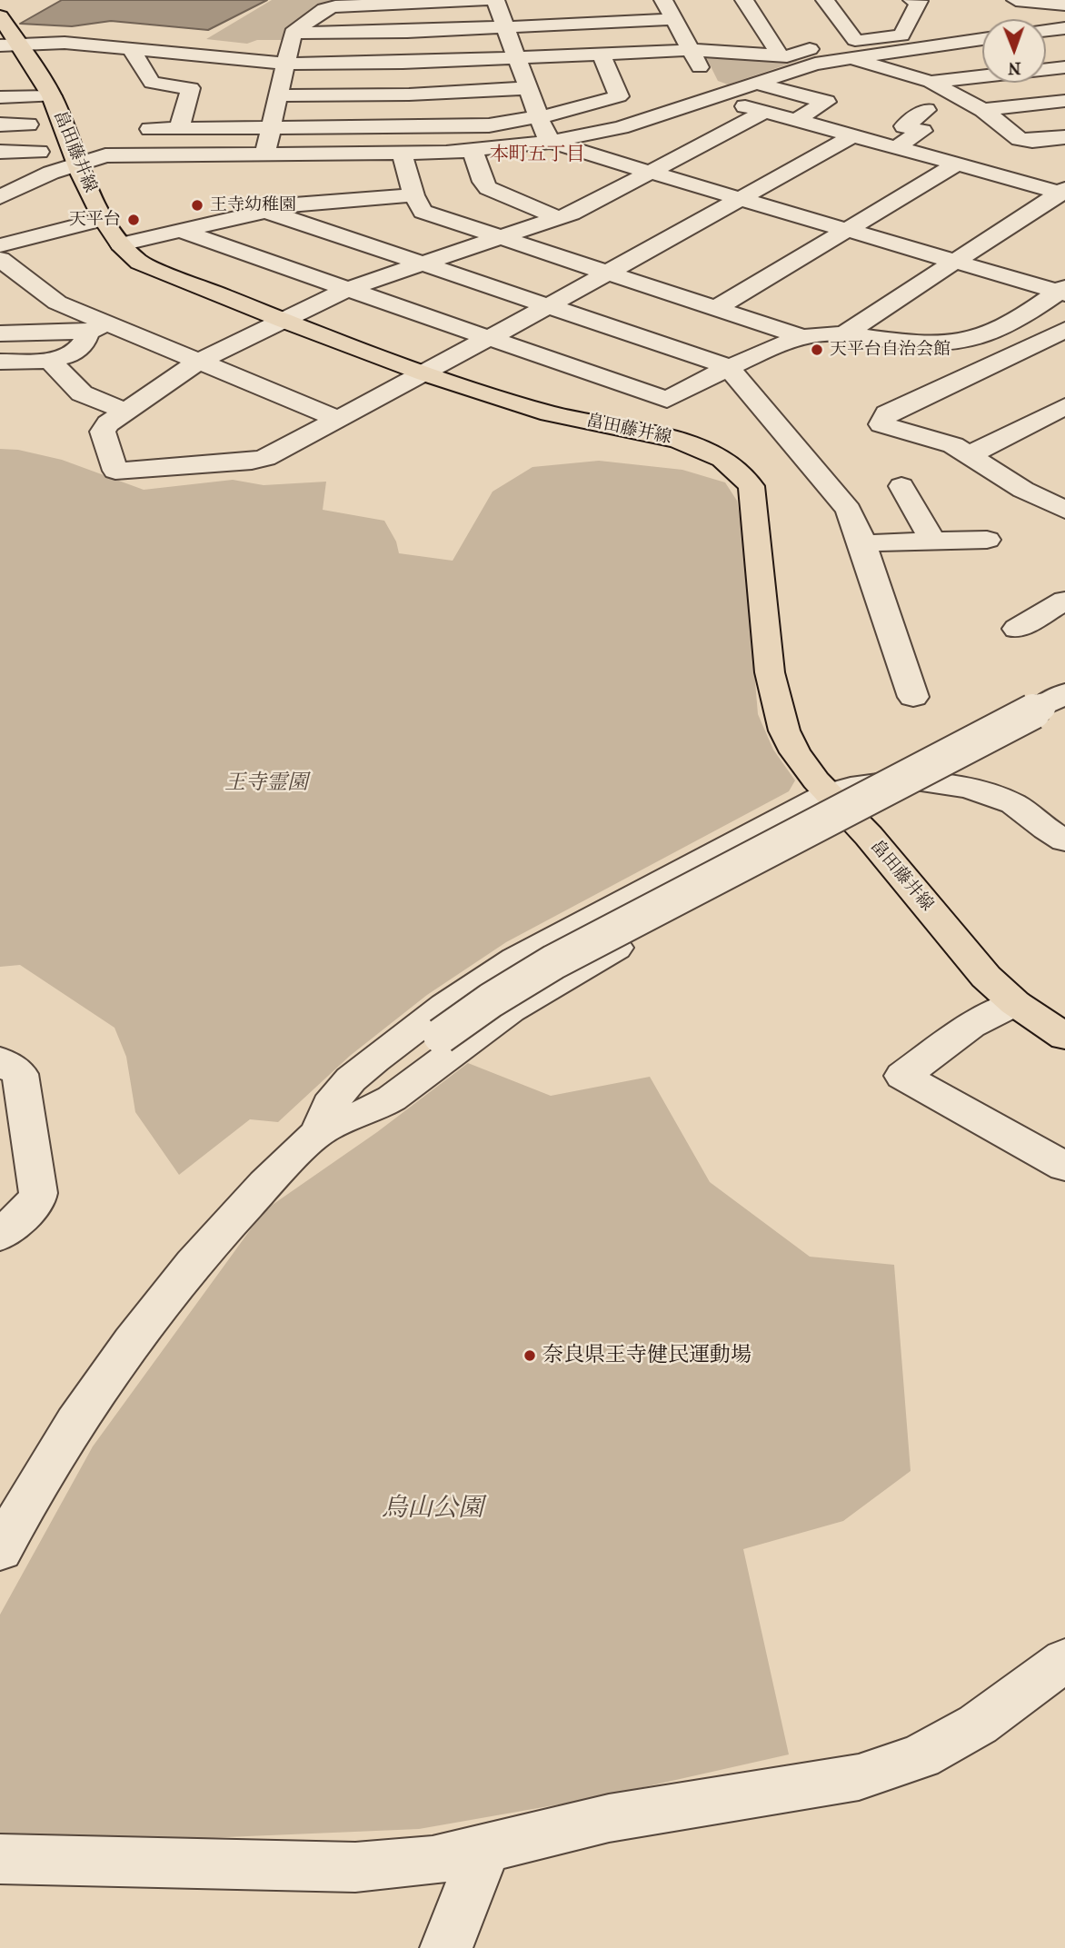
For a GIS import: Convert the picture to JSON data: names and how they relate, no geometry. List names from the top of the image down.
{
  "streets": {
    "main road": ["畠田藤井線"]
  },
  "districts": ["本町五丁目"],
  "parks": ["王寺霊園", "烏山公園"],
  "places": [
    "王寺幼稚園",
    "天平台",
    "天平台自治会館",
    "奈良県王寺健民運動場"
  ],
  "north": "bottom"
}
